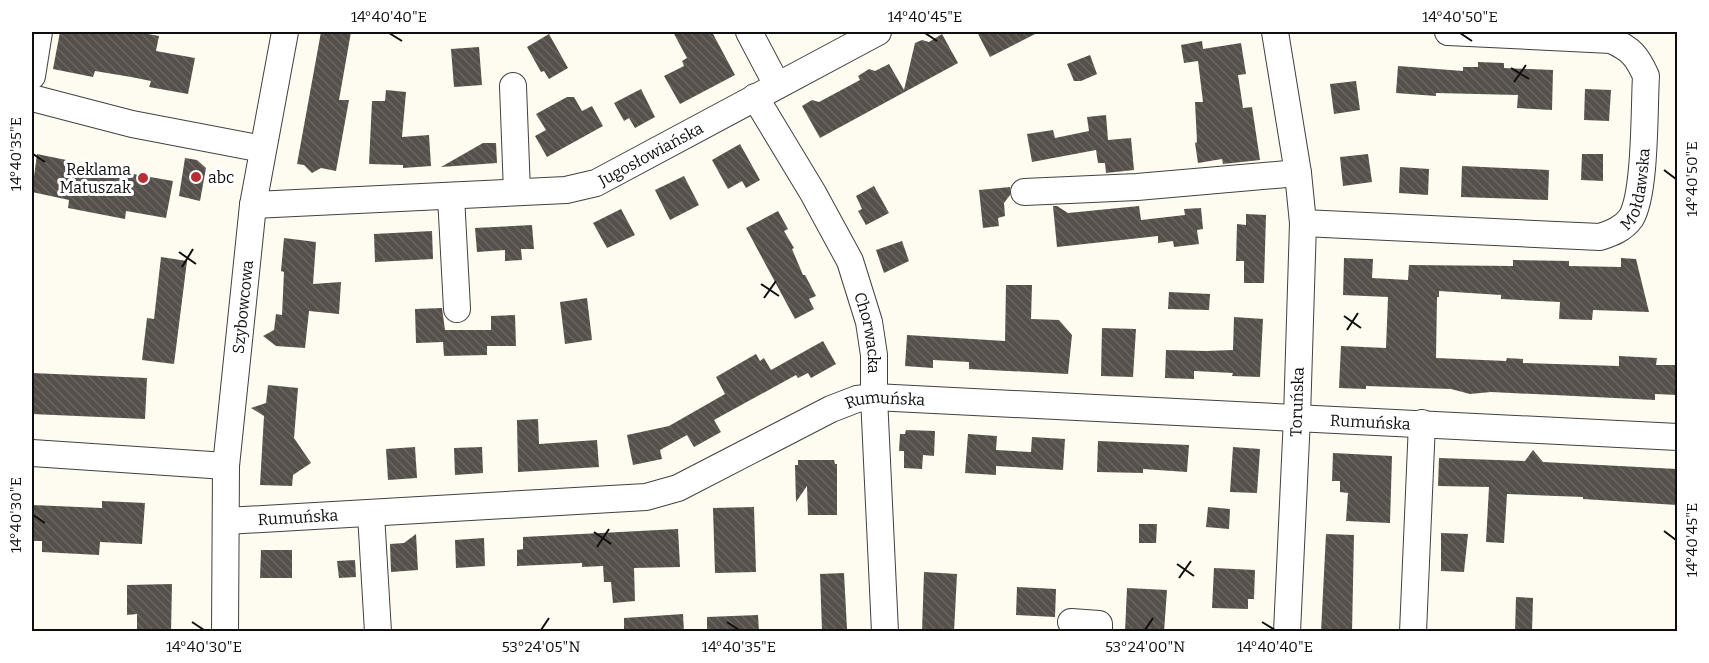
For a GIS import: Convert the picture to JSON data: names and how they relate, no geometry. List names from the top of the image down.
{
  "streets": {
    "street": [
      "Jugosłowiańska",
      "Mołdawska",
      "Szybowcowa",
      "Chorwacka",
      "Toruńska",
      "Rumuńska"
    ]
  },
  "crossings": [
    ["Jugosłowiańska", "Szybowcowa"],
    ["Jugosłowiańska", "Chorwacka"],
    ["Mołdawska", "Toruńska"],
    ["Szybowcowa", "Rumuńska"],
    ["Chorwacka", "Rumuńska"],
    ["Toruńska", "Rumuńska"]
  ],
  "places": ["abc", "Reklama Matuszak"],
  "coordinates": [
    "14°40'40\"E",
    "14°40'45\"E",
    "14°40'50\"E",
    "14°40'35\"E",
    "14°40'30\"E",
    "53°24'05\"N",
    "53°24'00\"N"
  ]
}
